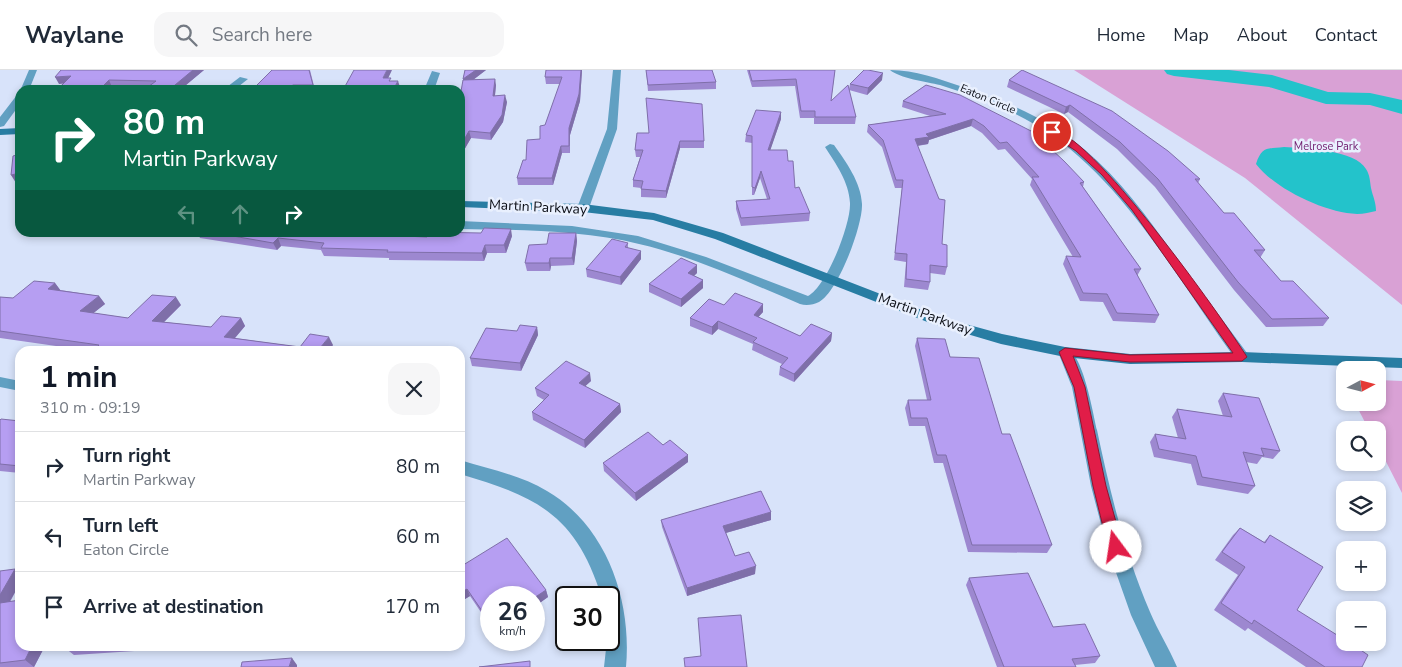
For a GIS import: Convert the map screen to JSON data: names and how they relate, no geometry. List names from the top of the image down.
{
  "streets": {
    "street": ["Eaton Circle", "Martin Parkway"]
  },
  "crossings": [
    ["Eaton Circle", "Martin Parkway"]
  ],
  "parks": ["Melrose Park"],
  "north": "right",
  "page": {
    "header": "Waylane",
    "search": "Search here",
    "nav": [
      "Home",
      "Map",
      "About",
      "Contact"
    ],
    "turn": ["80 m", "Martin Parkway"],
    "heading": ["1 min", "310 m · 09:19"],
    "map_buttons": ["+", "−"],
    "list": [
      {
        "name": "Turn right",
        "note": "Martin Parkway",
        "value": "80 m"
      },
      {
        "name": "Turn left",
        "note": "Eaton Circle",
        "value": "60 m"
      },
      {
        "name": "Arrive at destination",
        "value": "170 m"
      }
    ],
    "speed": "26 km/h",
    "limit": "30"
  }
}
